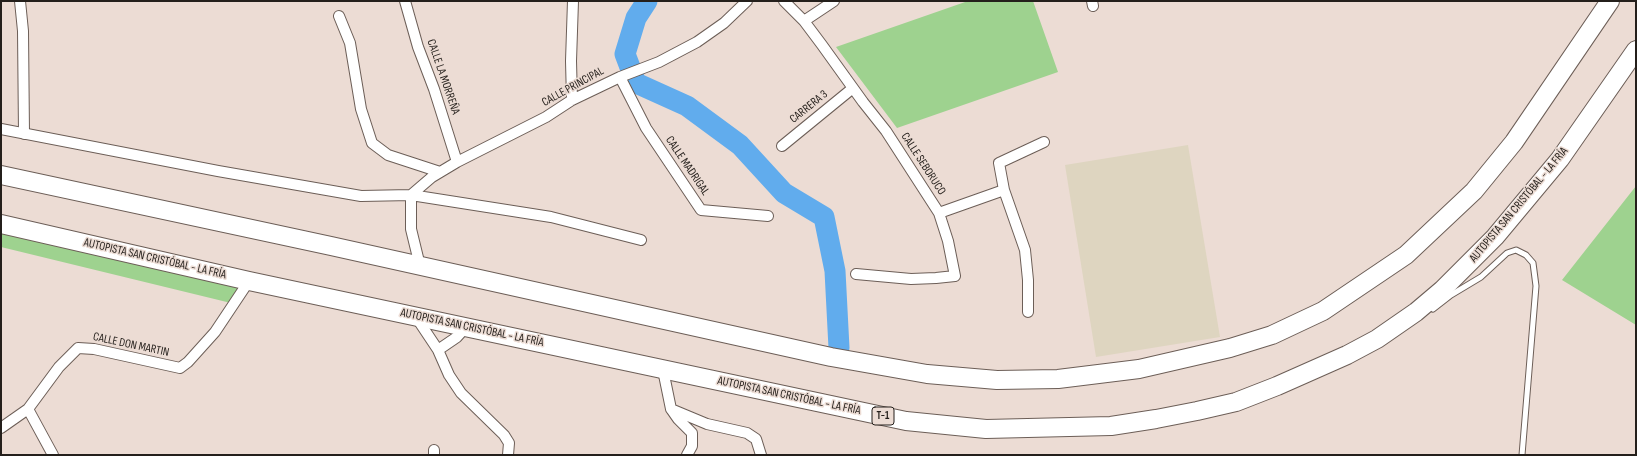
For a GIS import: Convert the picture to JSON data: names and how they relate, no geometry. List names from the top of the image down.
{
  "streets": {
    "highway": ["AUTOPISTA SAN CRISTÓBAL - LA FRÍA", "T-1"],
    "street": [
      "CALLE LA MORREÑA",
      "CALLE PRINCIPAL",
      "CARRERA 3",
      "CALLE SEBORUCO",
      "CALLE MADRIGAL",
      "CALLE DON MARTIN"
    ]
  },
  "crossings": [
    ["CALLE LA MORREÑA", "CALLE PRINCIPAL"],
    ["CALLE PRINCIPAL", "CALLE MADRIGAL"],
    ["CARRERA 3", "CALLE SEBORUCO"],
    ["AUTOPISTA SAN CRISTÓBAL - LA FRÍA", "CALLE DON MARTIN"]
  ]
}
